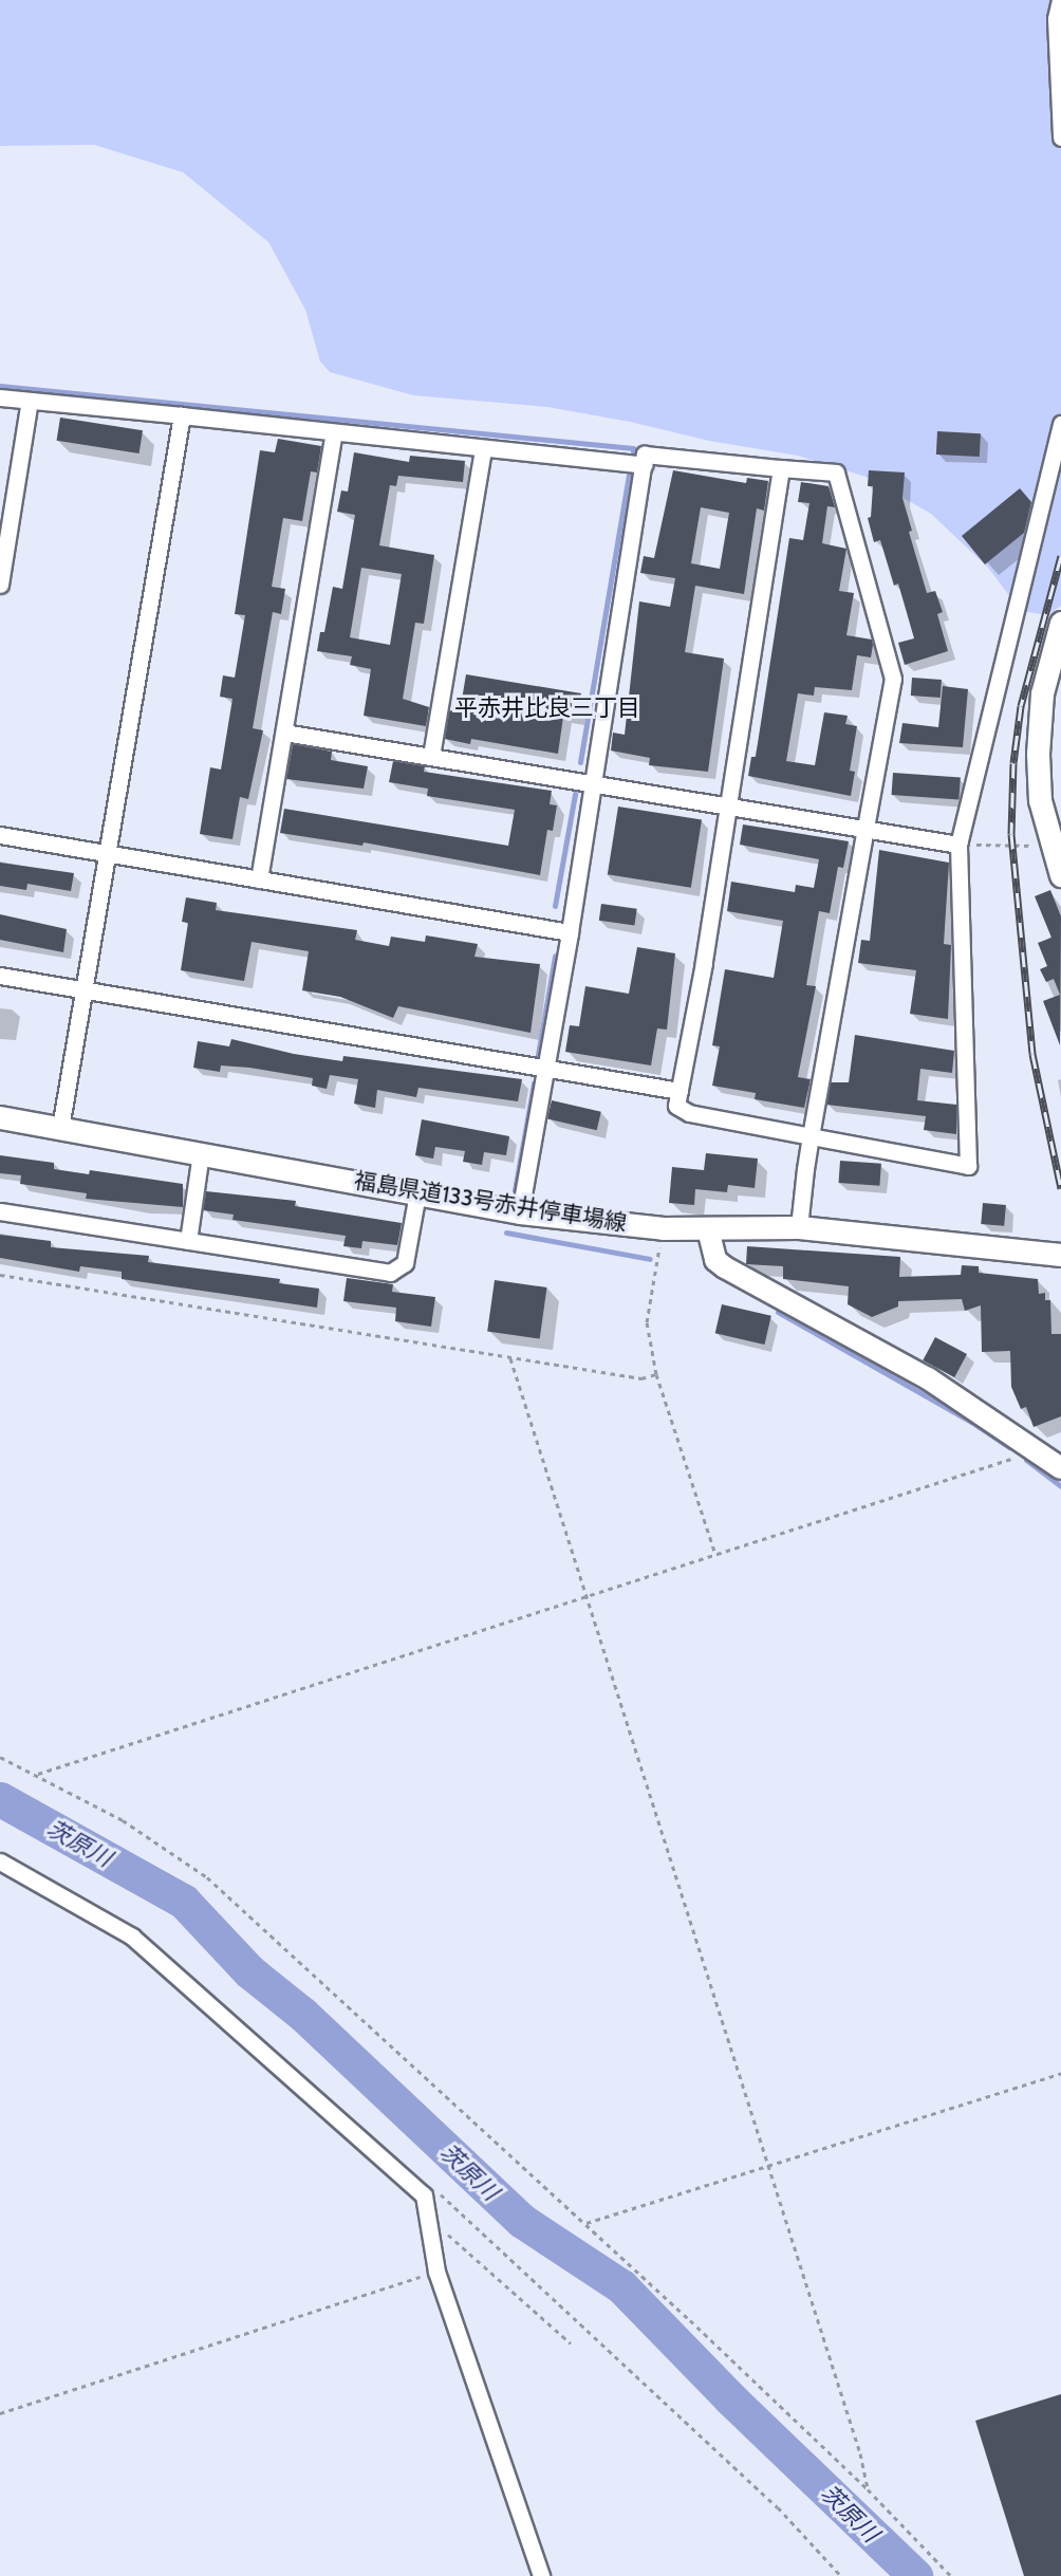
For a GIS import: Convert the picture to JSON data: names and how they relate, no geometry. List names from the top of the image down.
{
  "streets": {
    "main road": ["福島県道133号赤井停車場線"]
  },
  "districts": ["平赤井比良三丁目"],
  "water": ["茨原川"]
}
